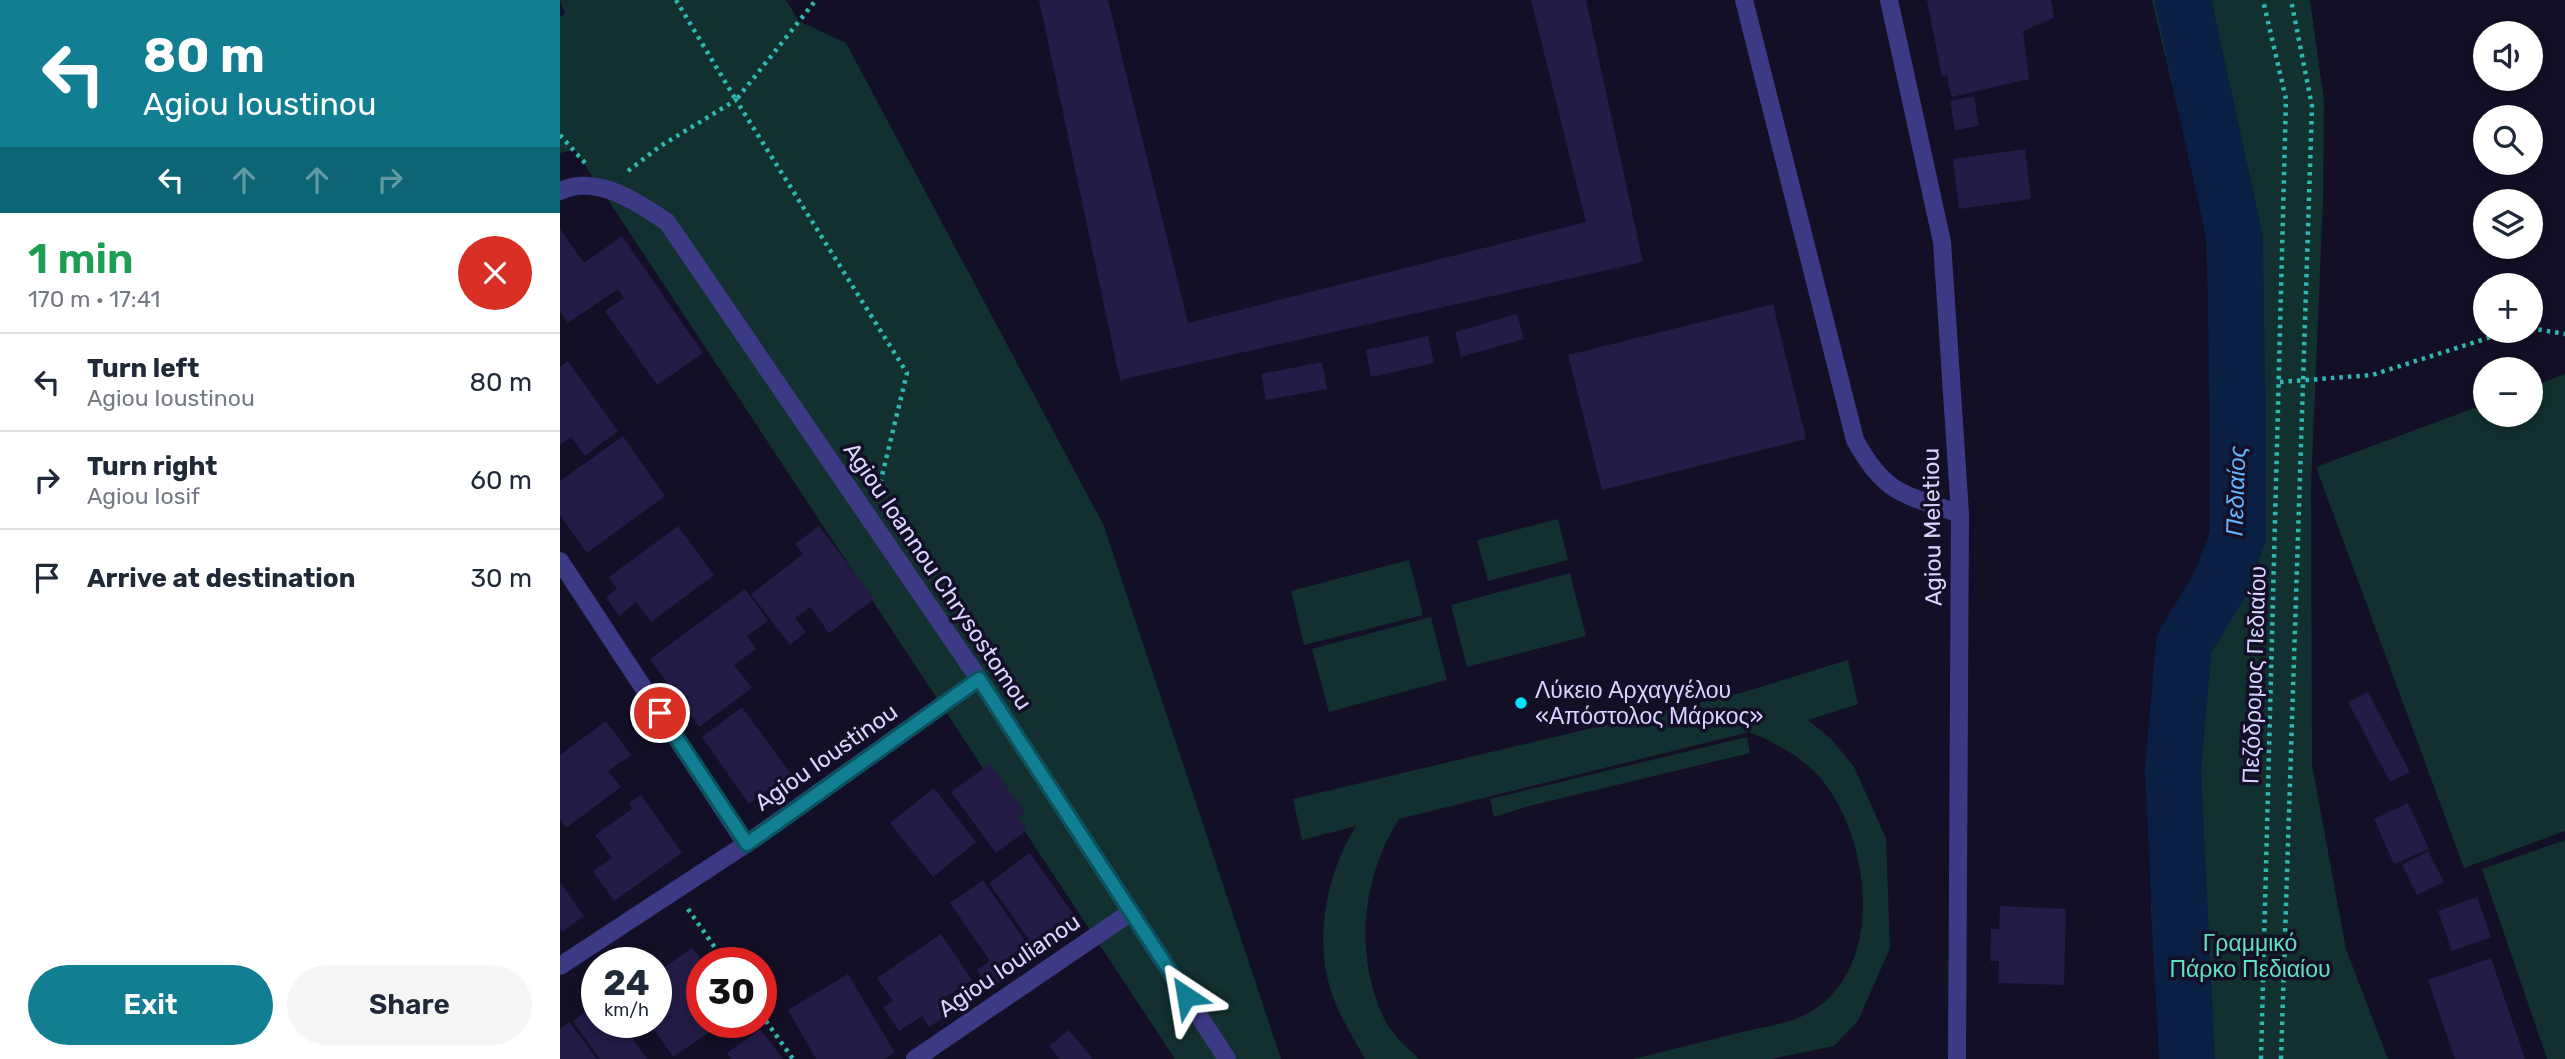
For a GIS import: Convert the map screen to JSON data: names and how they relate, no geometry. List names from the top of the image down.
{
  "streets": {
    "street": [
      "Agiou Meletiou",
      "Agiou Ioannou Chrysostomou",
      "Agiou Ioustinou",
      "Agiou Ioulianou"
    ],
    "path": ["Πεζόδρομος Πεδιαίου"]
  },
  "crossings": [
    ["Agiou Ioannou Chrysostomou", "Agiou Ioustinou"],
    ["Agiou Ioannou Chrysostomou", "Agiou Ioulianou"]
  ],
  "water": ["Πεδιαίος"],
  "parks": ["Γραμμικό Πάρκο Πεδιαίου"],
  "places": ["Λύκειο Αρχαγγέλου «Απόστολος Μάρκος»"],
  "page": {
    "turn": ["80 m", "Agiou Ioustinou"],
    "map_buttons": ["+", "−"],
    "heading": ["1 min", "170 m · 17:41"],
    "list": [
      {
        "name": "Turn left",
        "note": "Agiou Ioustinou",
        "value": "80 m"
      },
      {
        "name": "Turn right",
        "note": "Agiou Iosif",
        "value": "60 m"
      },
      {
        "name": "Arrive at destination",
        "value": "30 m"
      }
    ],
    "speed": "24 km/h",
    "limit": "30",
    "buttons": ["Exit", "Share"]
  }
}
